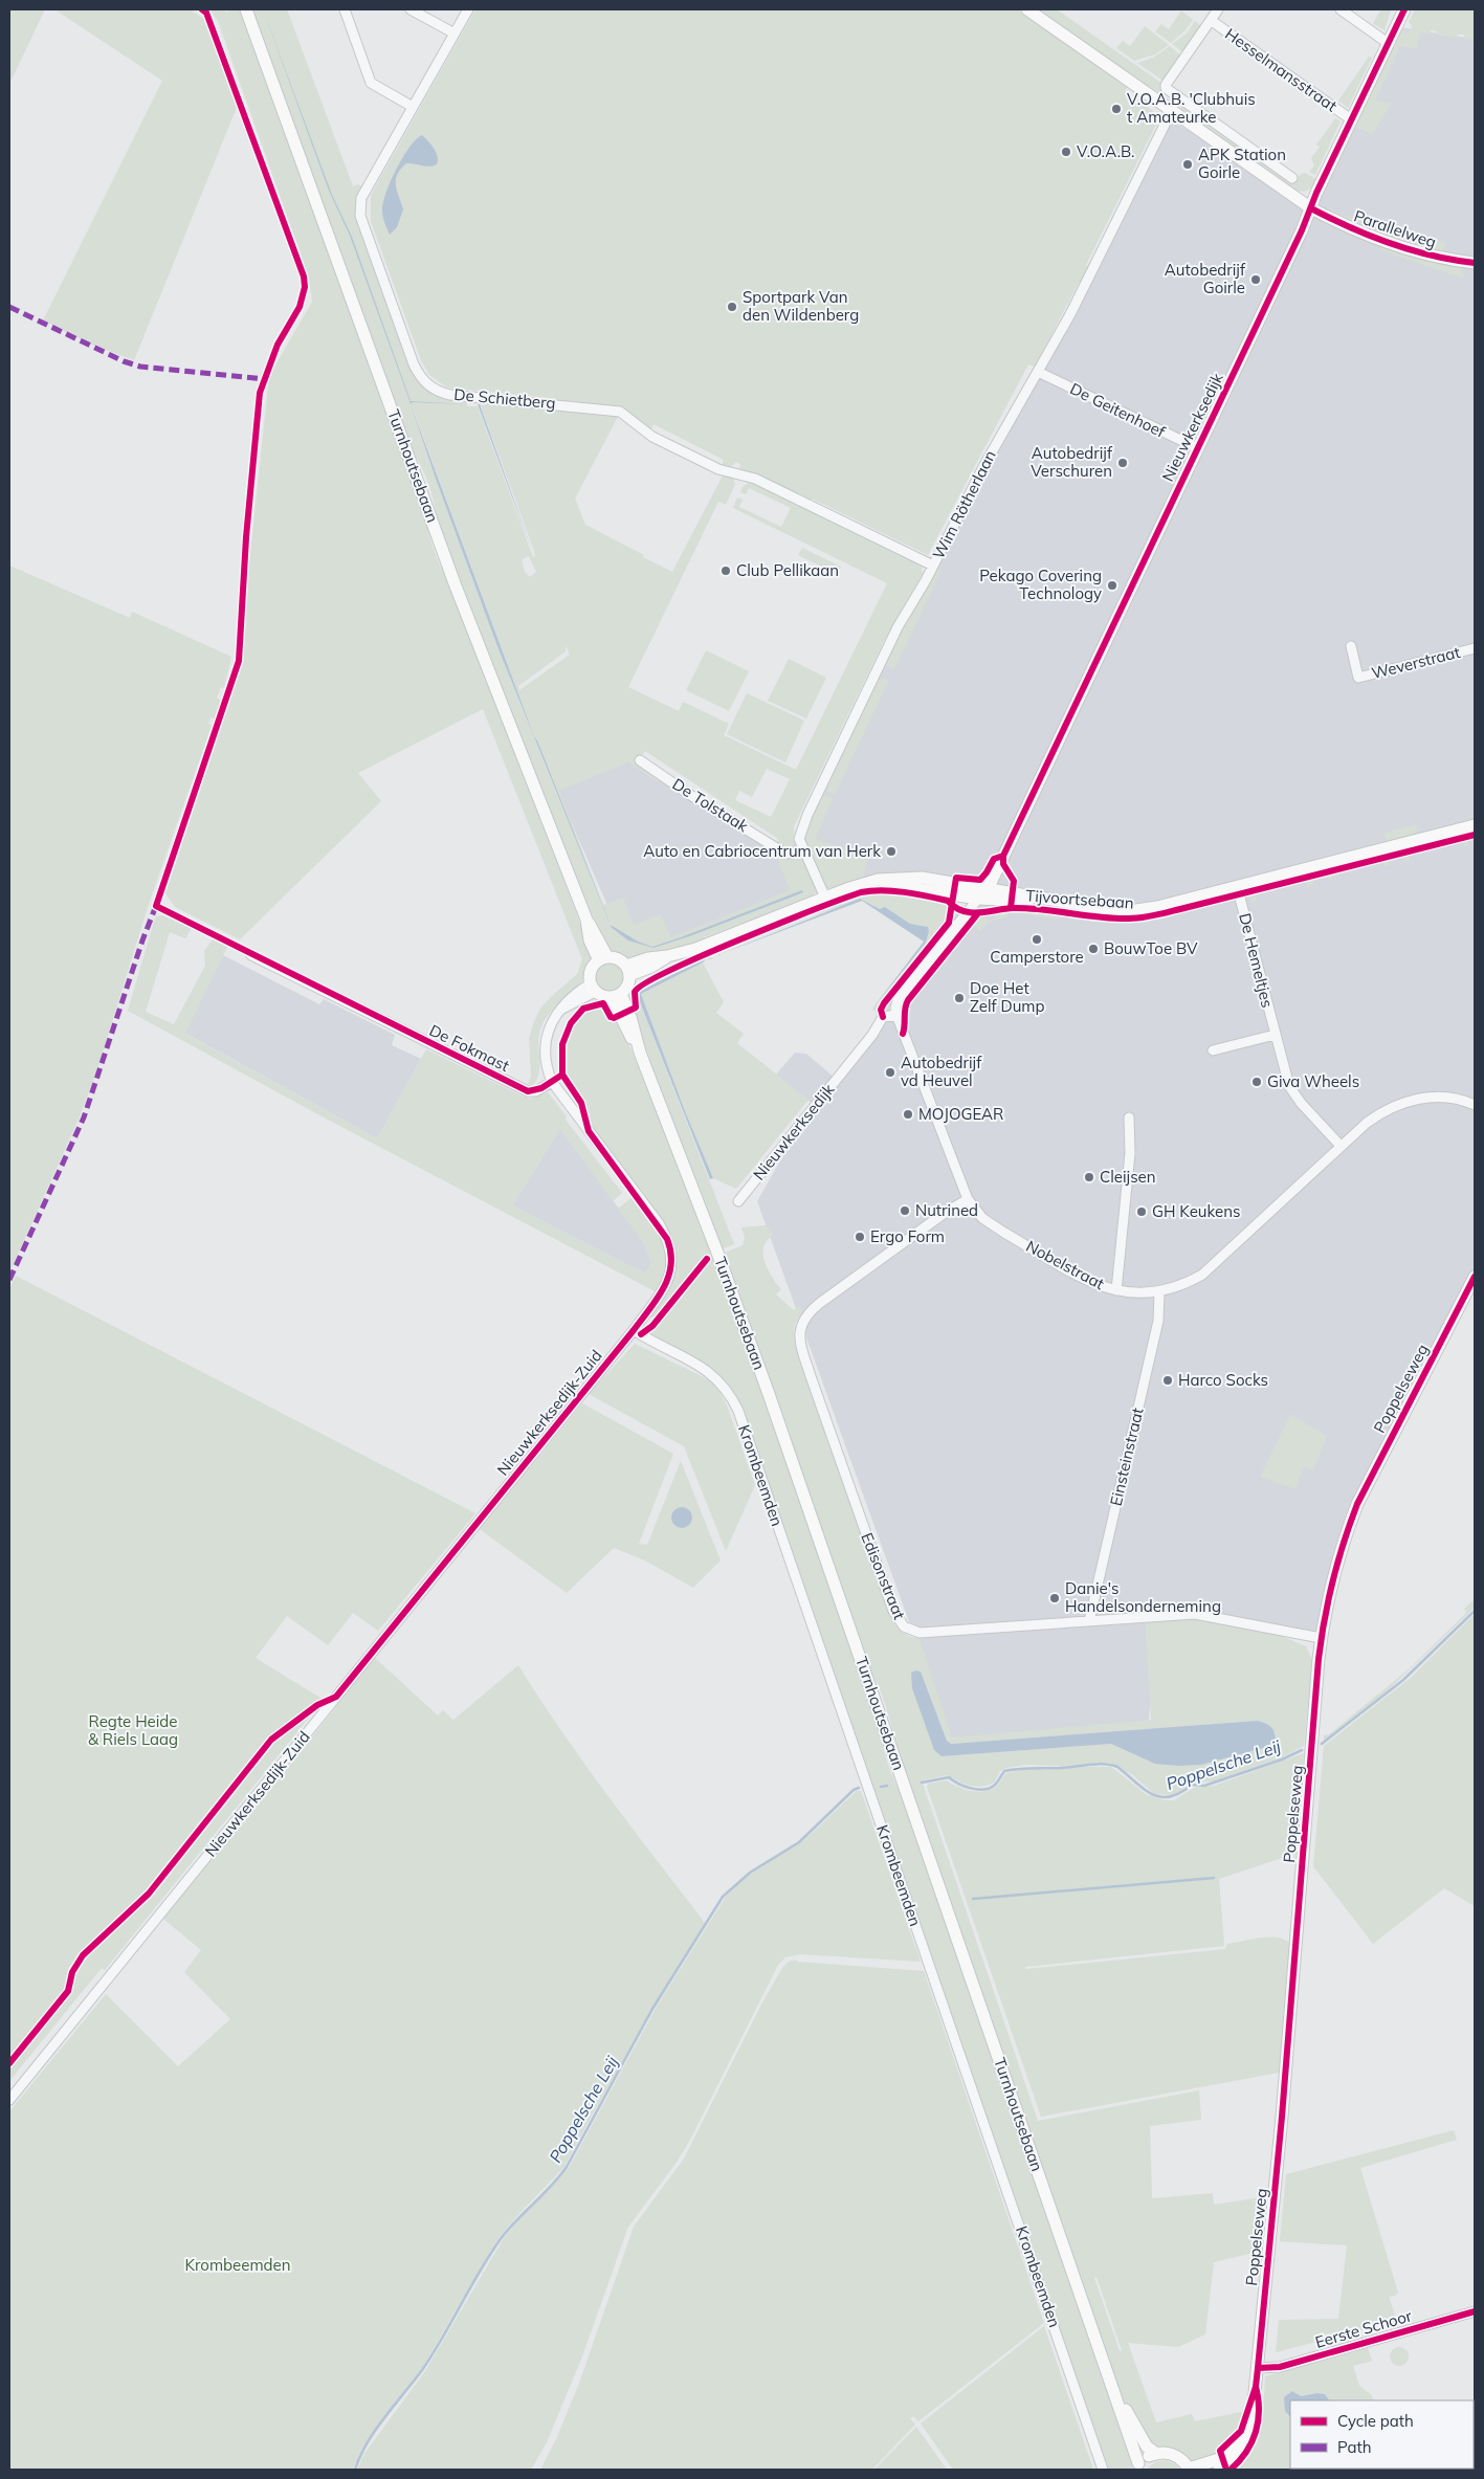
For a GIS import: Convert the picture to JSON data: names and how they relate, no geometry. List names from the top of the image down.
{
  "streets": {
    "street": [
      "Hesselmansstraat",
      "Parallelweg",
      "De Schietberg",
      "De Geitenhoef",
      "Nieuwkerksedijk",
      "Turnhoutsebaan",
      "Wim Rötherlaan",
      "Weverstraat",
      "De Tolstaak",
      "Tijvoortsebaan",
      "De Hemeltjes",
      "De Fokmast",
      "Nobelstraat",
      "Poppelseweg",
      "Nieuwkerksedijk-Zuid",
      "Einsteinstraat",
      "Krombeemden",
      "Edisonstraat",
      "Eerste Schoor"
    ]
  },
  "crossings": [
    ["Hesselmansstraat", "Nieuwkerksedijk"],
    ["Parallelweg", "Nieuwkerksedijk"],
    ["Parallelweg", "Wim Rötherlaan"],
    ["De Schietberg", "Wim Rötherlaan"],
    ["De Geitenhoef", "Nieuwkerksedijk"],
    ["De Geitenhoef", "Wim Rötherlaan"],
    ["Nieuwkerksedijk", "Tijvoortsebaan"],
    ["Nieuwkerksedijk", "Nobelstraat"],
    ["Turnhoutsebaan", "Tijvoortsebaan"],
    ["Wim Rötherlaan", "De Tolstaak"],
    ["Wim Rötherlaan", "Tijvoortsebaan"],
    ["Tijvoortsebaan", "De Hemeltjes"],
    ["De Hemeltjes", "Nobelstraat"],
    ["De Fokmast", "Nieuwkerksedijk-Zuid"],
    ["Nobelstraat", "Einsteinstraat"],
    ["Nobelstraat", "Edisonstraat"],
    ["Poppelseweg", "Edisonstraat"],
    ["Poppelseweg", "Eerste Schoor"],
    ["Nieuwkerksedijk-Zuid", "Krombeemden"],
    ["Einsteinstraat", "Edisonstraat"]
  ],
  "water": ["Poppelsche Leij"],
  "parks": ["Regte Heide & Riels Laag", "Krombeemden"],
  "places": [
    "V.O.A.B. 'Clubhuis t Amateurke",
    "V.O.A.B.",
    "APK Station Goirle",
    "Autobedrijf Goirle",
    "Sportpark Van den Wildenberg",
    "Autobedrijf Verschuren",
    "Club Pellikaan",
    "Pekago Covering Technology",
    "Auto en Cabriocentrum van Herk",
    "Camperstore",
    "BouwToe BV",
    "Doe Het Zelf Dump",
    "Autobedrijf vd Heuvel",
    "Giva Wheels",
    "MOJOGEAR",
    "Cleijsen",
    "Nutrined",
    "GH Keukens",
    "Ergo Form",
    "Harco Socks",
    "Danie's Handelsonderneming"
  ],
  "legend": ["Cycle path", "Path"]
}
